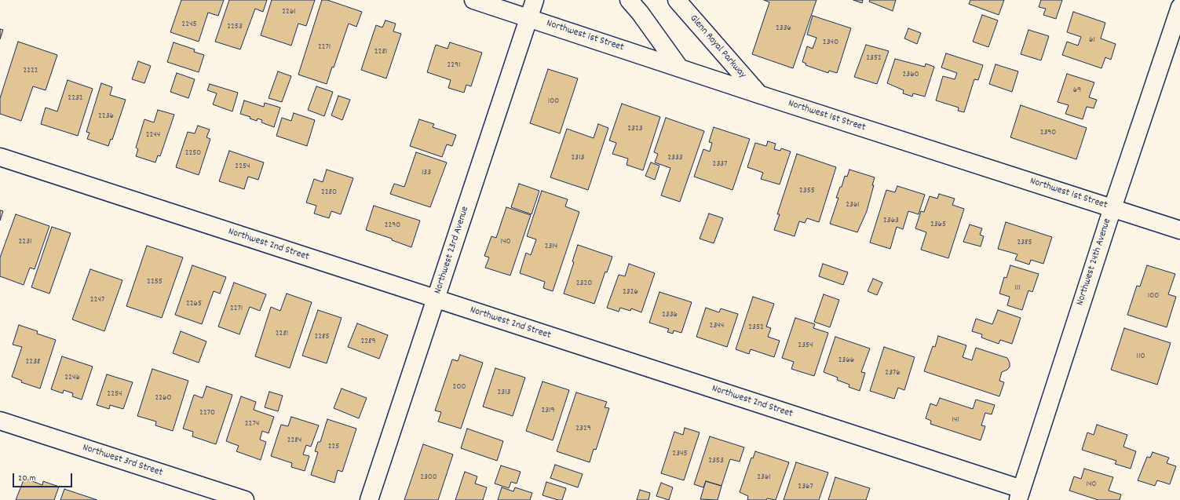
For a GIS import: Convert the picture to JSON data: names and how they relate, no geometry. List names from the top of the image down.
{
  "streets": {
    "street": [
      "Northwest 1st Street",
      "Glenn Royal Parkway",
      "Northwest 2nd Street",
      "Northwest 23rd Avenue",
      "Northwest 24th Avenue",
      "Northwest 3rd Street"
    ]
  },
  "crossings": [
    ["Northwest 1st Street", "Glenn Royal Parkway"],
    ["Northwest 1st Street", "Northwest 23rd Avenue"],
    ["Northwest 1st Street", "Northwest 24th Avenue"],
    ["Northwest 2nd Street", "Northwest 23rd Avenue"],
    ["Northwest 2nd Street", "Northwest 24th Avenue"]
  ],
  "house_numbers": [
    "2261",
    "2245",
    "2253",
    "2336",
    "61",
    "2340",
    "2271",
    "2281",
    "2352",
    "2291",
    "2222",
    "2360",
    "69",
    "2232",
    "100",
    "2236",
    "2323",
    "2390",
    "2244",
    "2250",
    "2313",
    "2333",
    "2337",
    "2254",
    "133",
    "2355",
    "2280",
    "2361",
    "2363",
    "2365",
    "2290",
    "2231",
    "140",
    "2385",
    "2314",
    "2255",
    "2320",
    "111",
    "2326",
    "100",
    "2247",
    "2265",
    "2271",
    "2336",
    "2344",
    "2352",
    "2281",
    "2285",
    "2289",
    "2354",
    "110",
    "2366",
    "2238",
    "2376",
    "2246",
    "200",
    "2313",
    "2254",
    "2260",
    "2319",
    "2270",
    "141",
    "2274",
    "2329",
    "2284",
    "225",
    "2345",
    "2353",
    "2300",
    "2361",
    "140",
    "2367"
  ],
  "scale_bar": "20 m"
}
